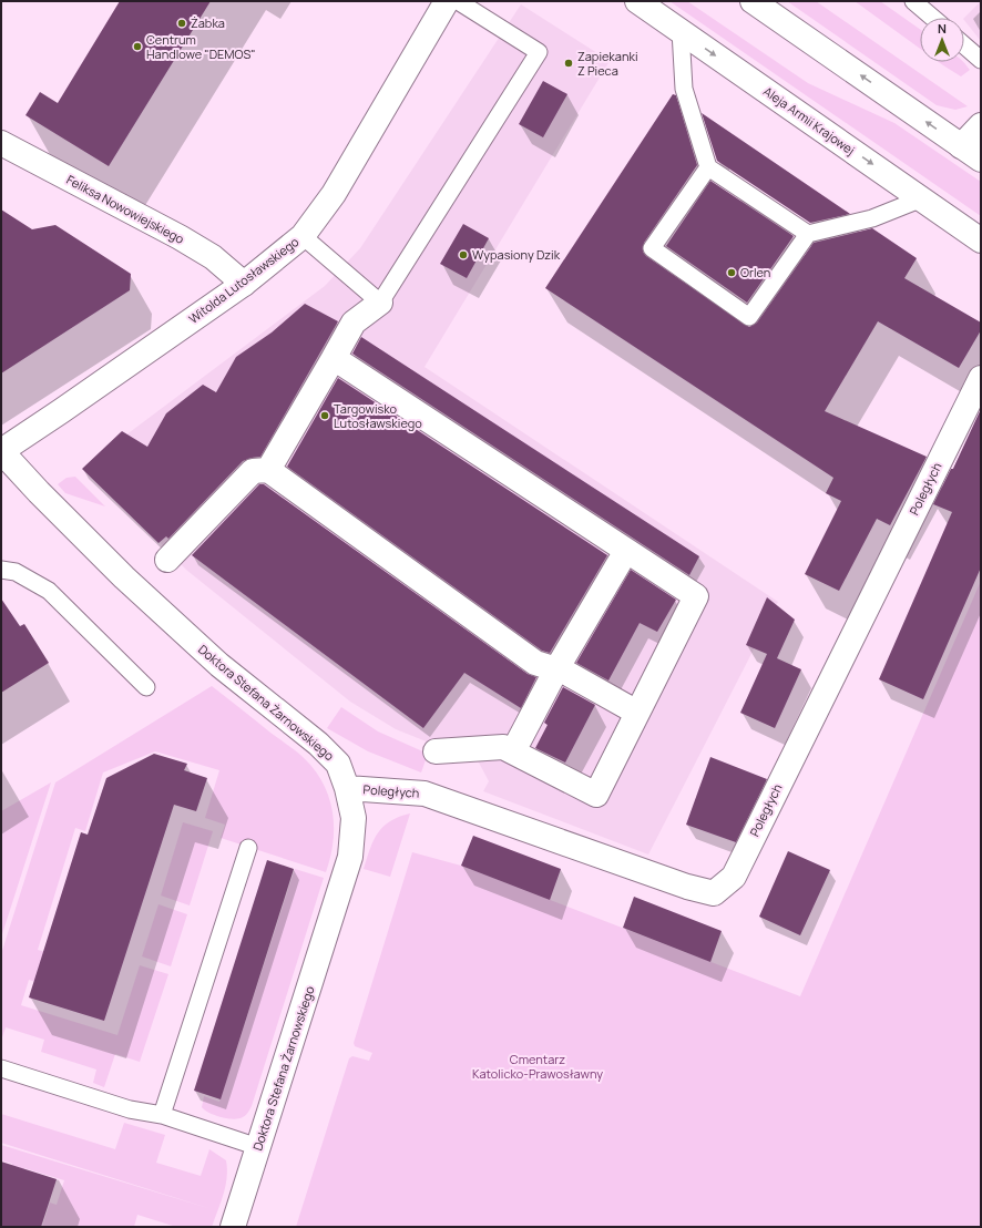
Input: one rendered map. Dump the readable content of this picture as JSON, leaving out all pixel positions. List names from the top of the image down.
{
  "streets": {
    "street": [
      "Aleja Armii Krajowej",
      "Feliksa Nowowiejskiego",
      "Witolda Lutosławskiego",
      "Poległych",
      "Doktora Stefana Żarnowskiego"
    ]
  },
  "crossings": [
    ["Feliksa Nowowiejskiego", "Witolda Lutosławskiego"],
    ["Witolda Lutosławskiego", "Doktora Stefana Żarnowskiego"],
    ["Poległych", "Doktora Stefana Żarnowskiego"]
  ],
  "parks": ["Cmentarz Katolicko-Prawosławny"],
  "places": [
    "Żabka",
    "Centrum Handlowe \"DEMOS\"",
    "Zapiekanki Z Pieca",
    "Wypasiony Dzik",
    "Orlen",
    "Targowisko Lutosławskiego"
  ],
  "north": "top"
}
